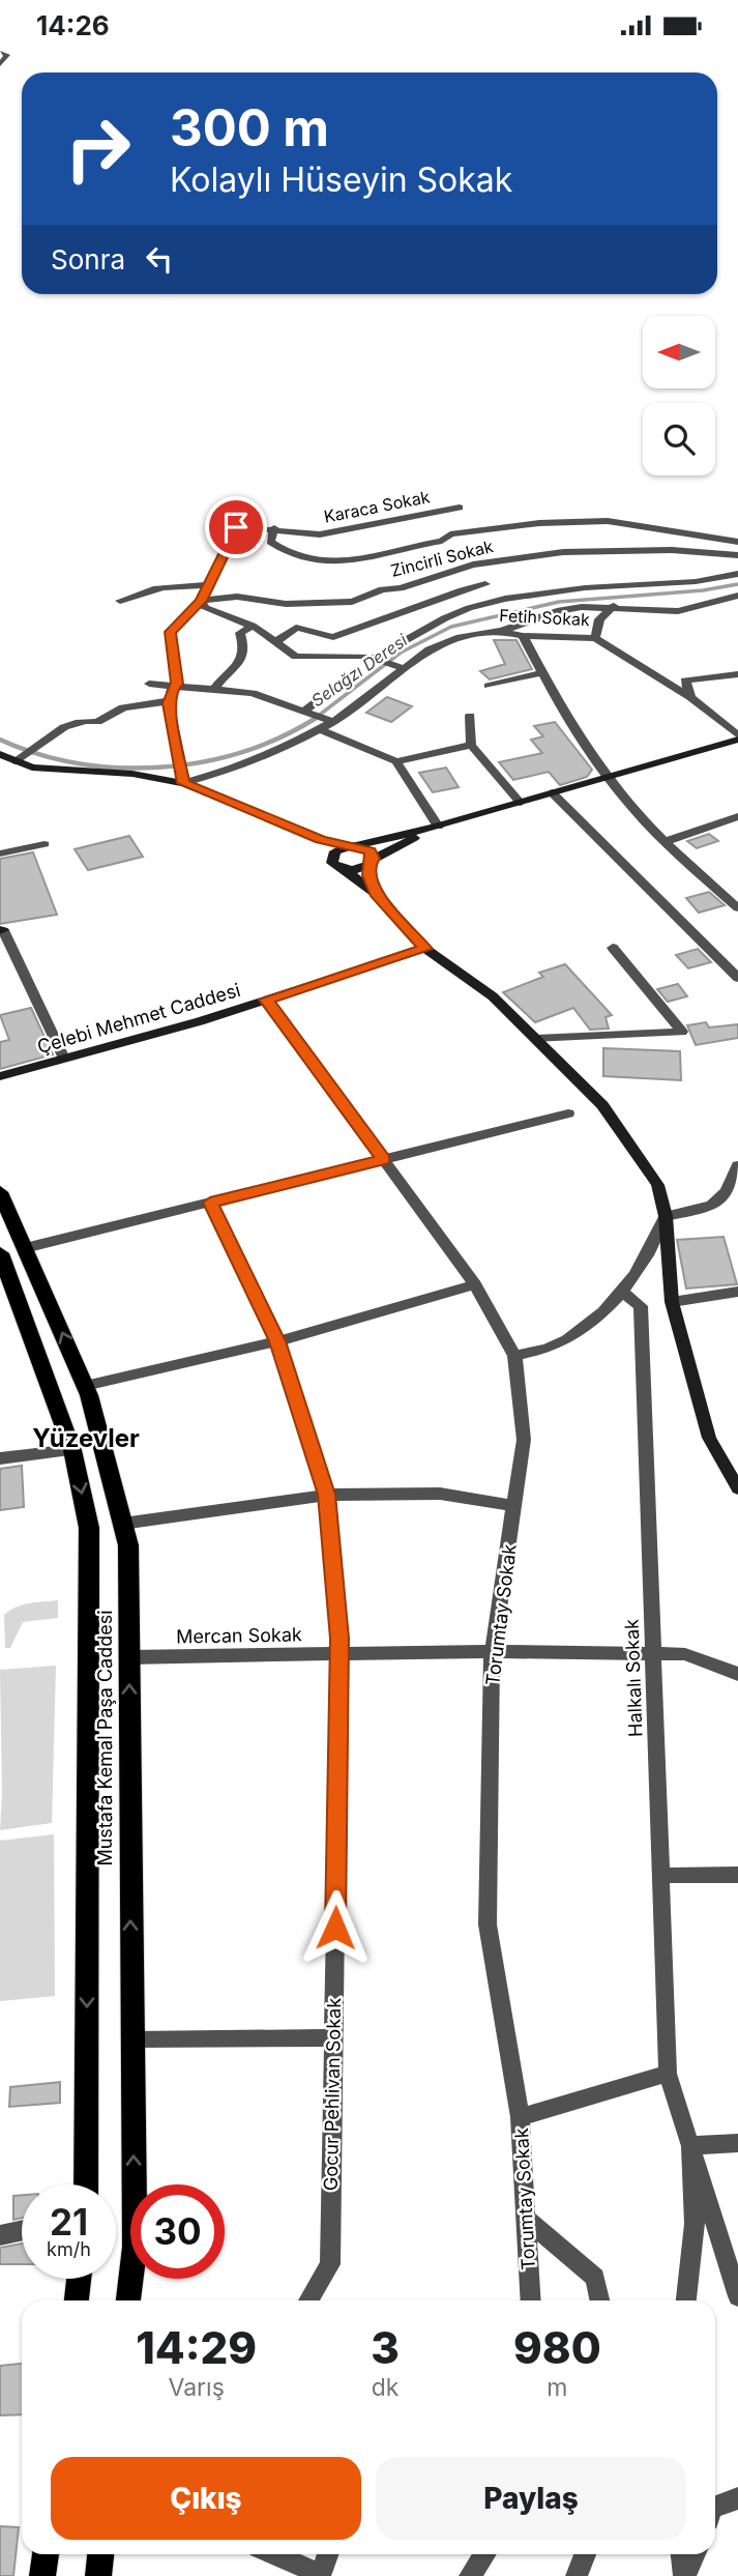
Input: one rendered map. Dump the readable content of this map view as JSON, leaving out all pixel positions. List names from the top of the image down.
{
  "streets": {
    "main road": ["Mustafa Kemal Paşa Caddesi"],
    "street": [
      "Karaca Sokak",
      "Zincirli Sokak",
      "Fetih Sokak",
      "Çelebi Mehmet Caddesi",
      "Torumtay Sokak",
      "Mercan Sokak",
      "Halkalı Sokak",
      "Gocur Pehlivan Sokak"
    ]
  },
  "crossings": [
    ["Karaca Sokak", "Zincirli Sokak"],
    ["Karaca Sokak", "Fetih Sokak"],
    ["Çelebi Mehmet Caddesi", "Torumtay Sokak"],
    ["Torumtay Sokak", "Mercan Sokak"],
    ["Mercan Sokak", "Halkalı Sokak"],
    ["Mercan Sokak", "Mustafa Kemal Paşa Caddesi"],
    ["Mercan Sokak", "Gocur Pehlivan Sokak"]
  ],
  "districts": ["Yüzevler"],
  "water": ["Selağzı Deresi"],
  "north": "left",
  "page": {
    "status": "14:26",
    "turn": ["300 m", "Kolaylı Hüseyin Sokak"],
    "then": "Sonra",
    "speed": "21 km/h",
    "limit": "30",
    "eta": [
      "14:29",
      "Varış",
      "3",
      "dk",
      "980",
      "m"
    ],
    "buttons": ["Çıkış", "Paylaş"]
  }
}
